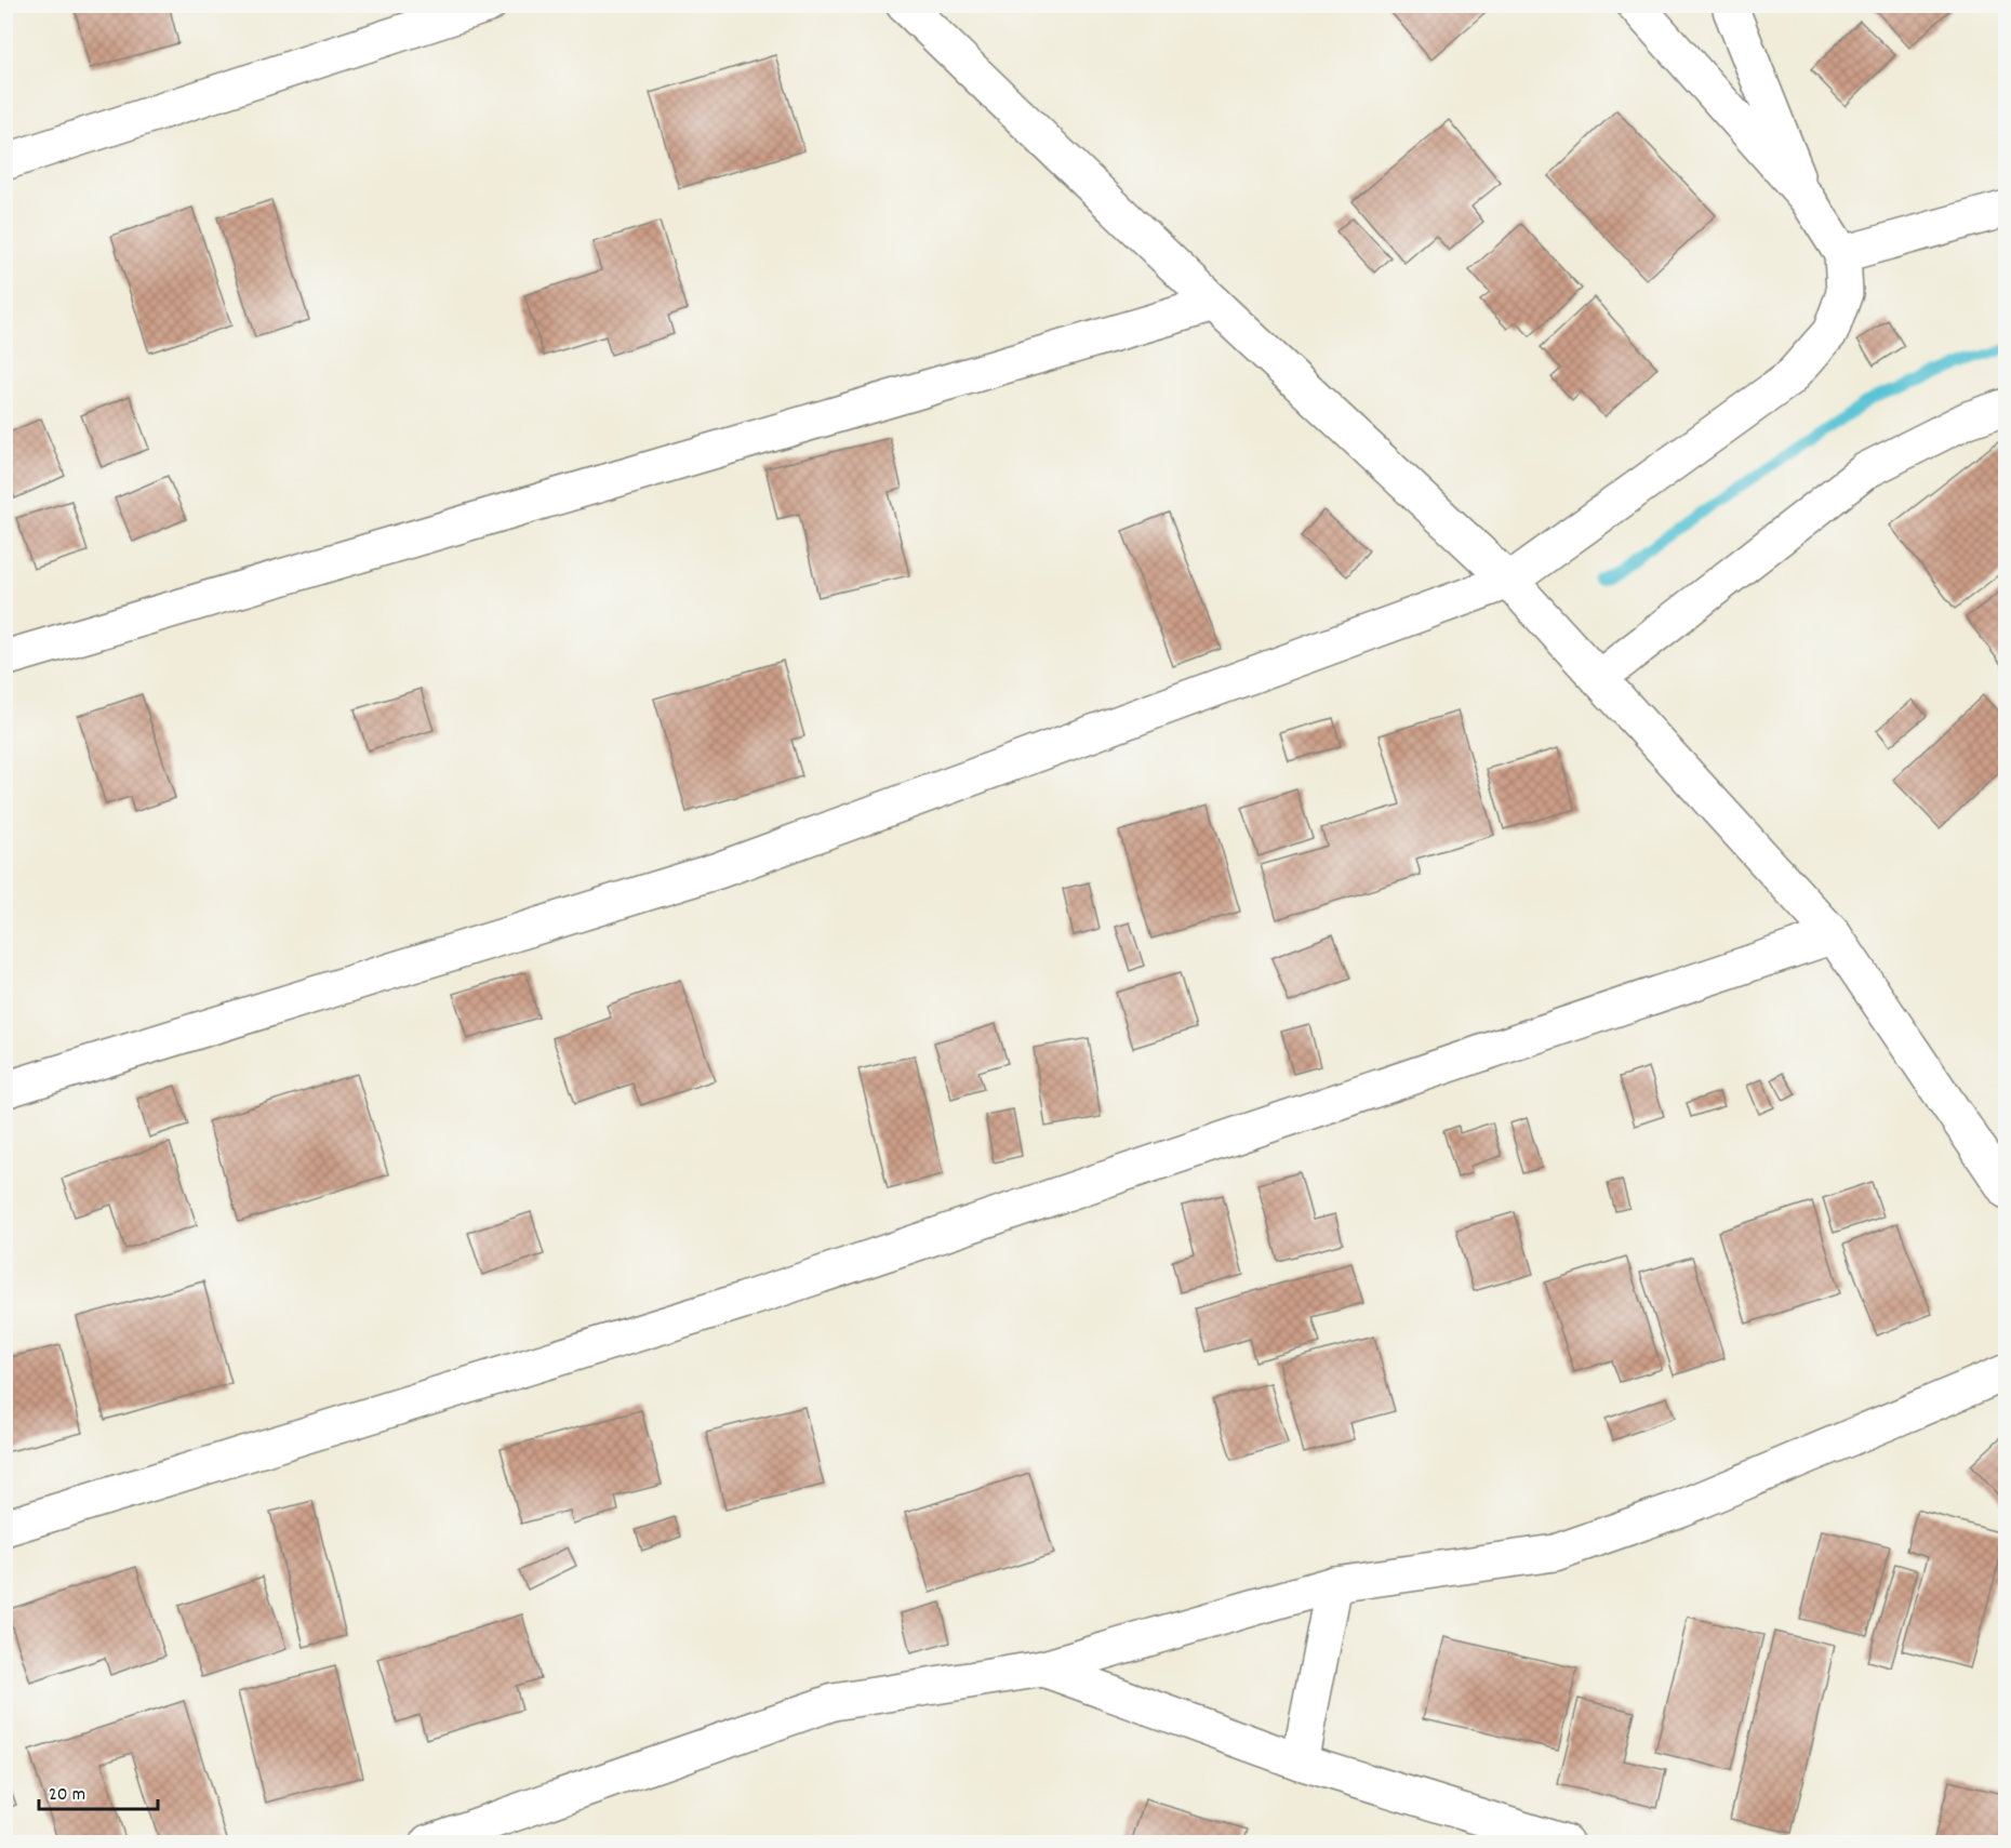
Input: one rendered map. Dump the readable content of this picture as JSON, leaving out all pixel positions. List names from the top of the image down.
{
  "scale_bar": "20 m"
}
